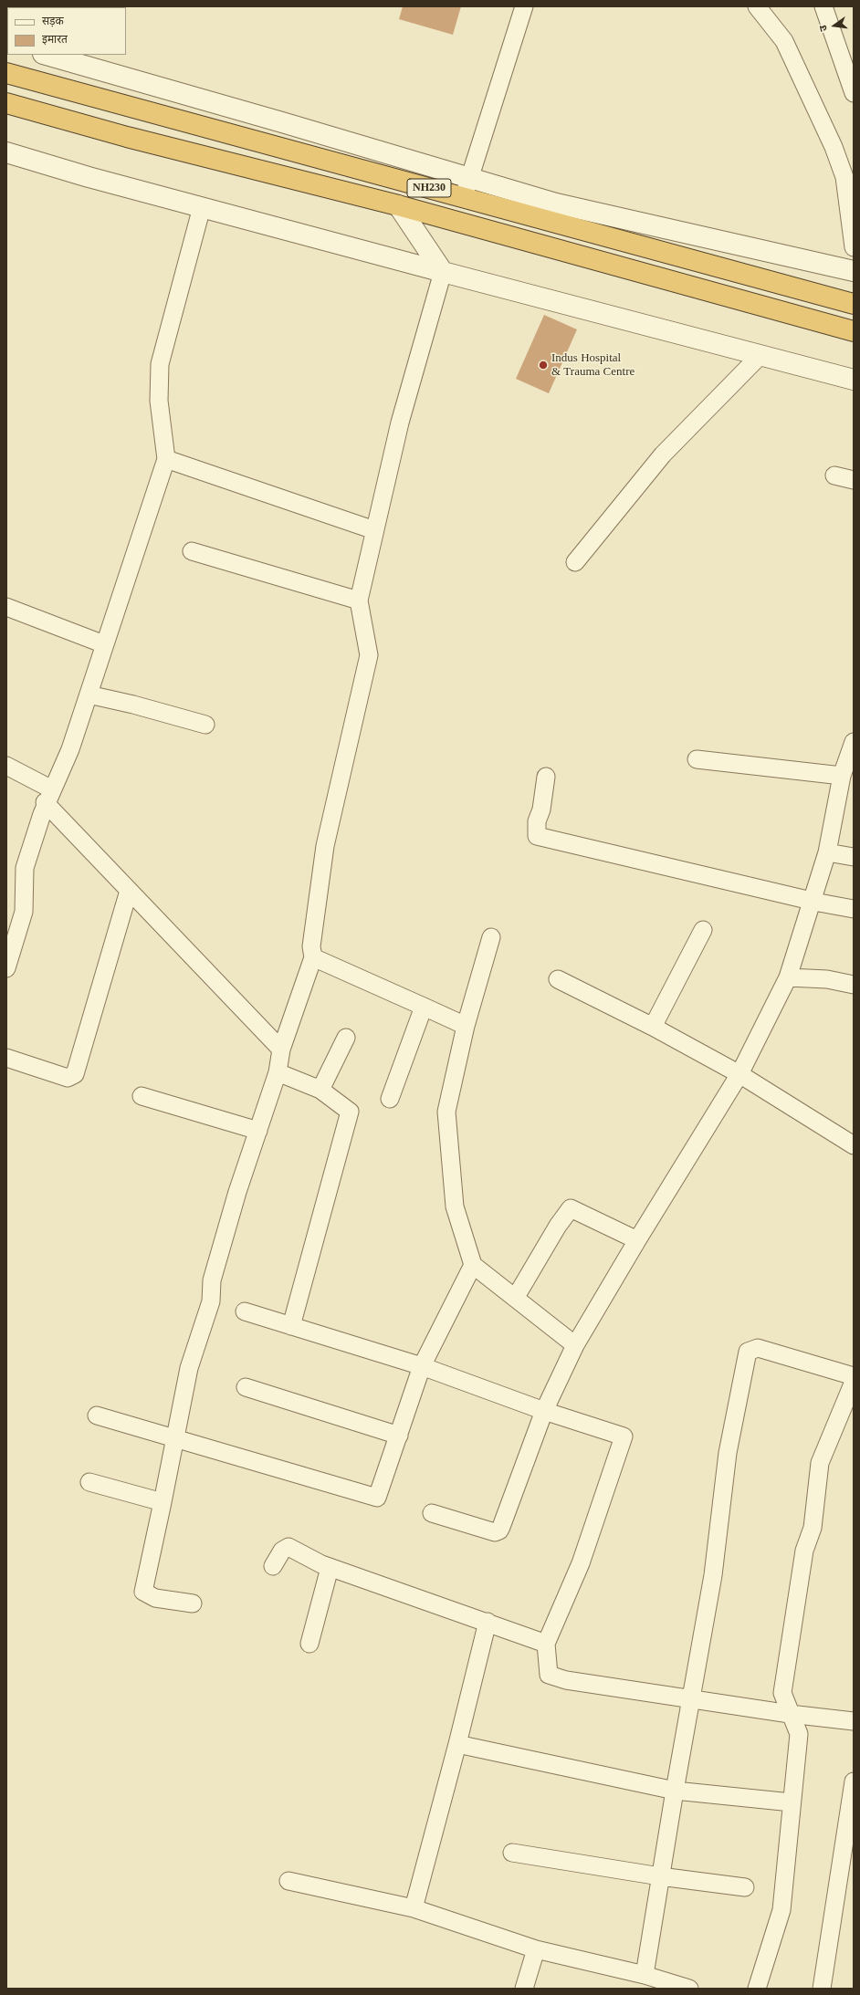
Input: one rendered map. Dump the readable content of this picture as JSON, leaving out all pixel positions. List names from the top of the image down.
{
  "streets": {
    "highway": ["NH230"]
  },
  "places": ["Indus Hospital & Trauma Centre"],
  "legend": ["सड़क", "इमारत"],
  "north": "left"
}
